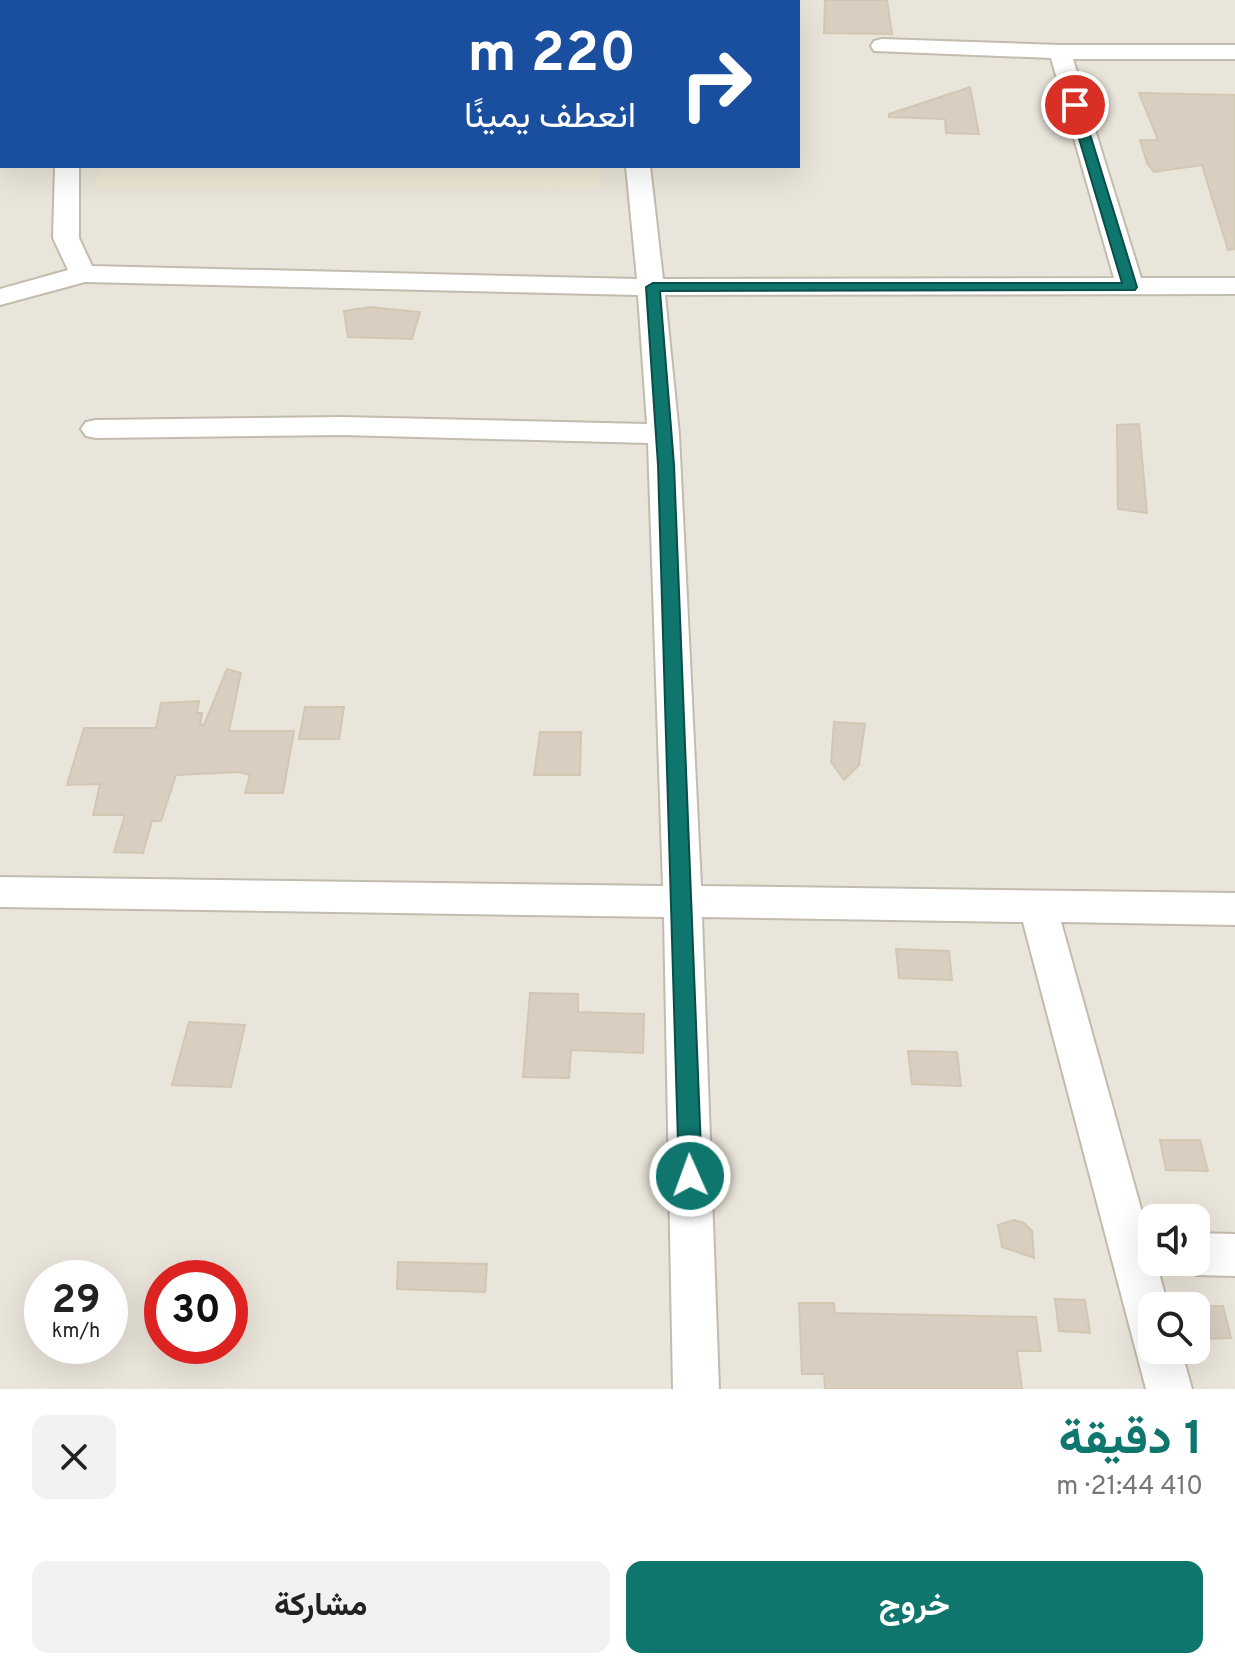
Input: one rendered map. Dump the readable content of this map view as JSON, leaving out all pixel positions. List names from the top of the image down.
{
  "page": {
    "turn": ["220 m", "انعطف يمينًا"],
    "speed": "29 km/h",
    "limit": "30",
    "heading": ["1 دقيقة", "410 m · 21:44"],
    "buttons": ["خروج", "مشاركة"]
  }
}
